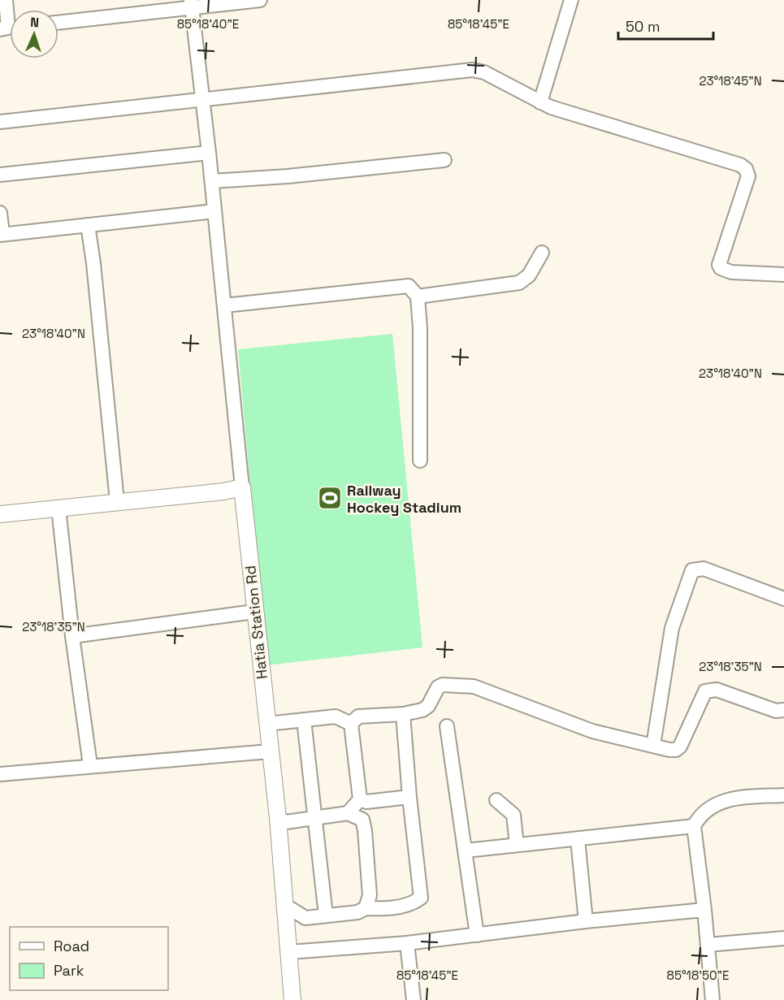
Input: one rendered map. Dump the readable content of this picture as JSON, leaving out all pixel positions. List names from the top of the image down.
{
  "streets": {
    "street": ["Hatia Station Rd"]
  },
  "places": {
    "sports": ["Railway Hockey Stadium"]
  },
  "legend": ["Road", "Park"],
  "scale_bar": "50 m",
  "north": "top",
  "coordinates": [
    "85°18'40\"E",
    "85°18'45\"E",
    "23°18'45\"N",
    "23°18'40\"N",
    "23°18'35\"N",
    "85°18'50\"E"
  ]
}
